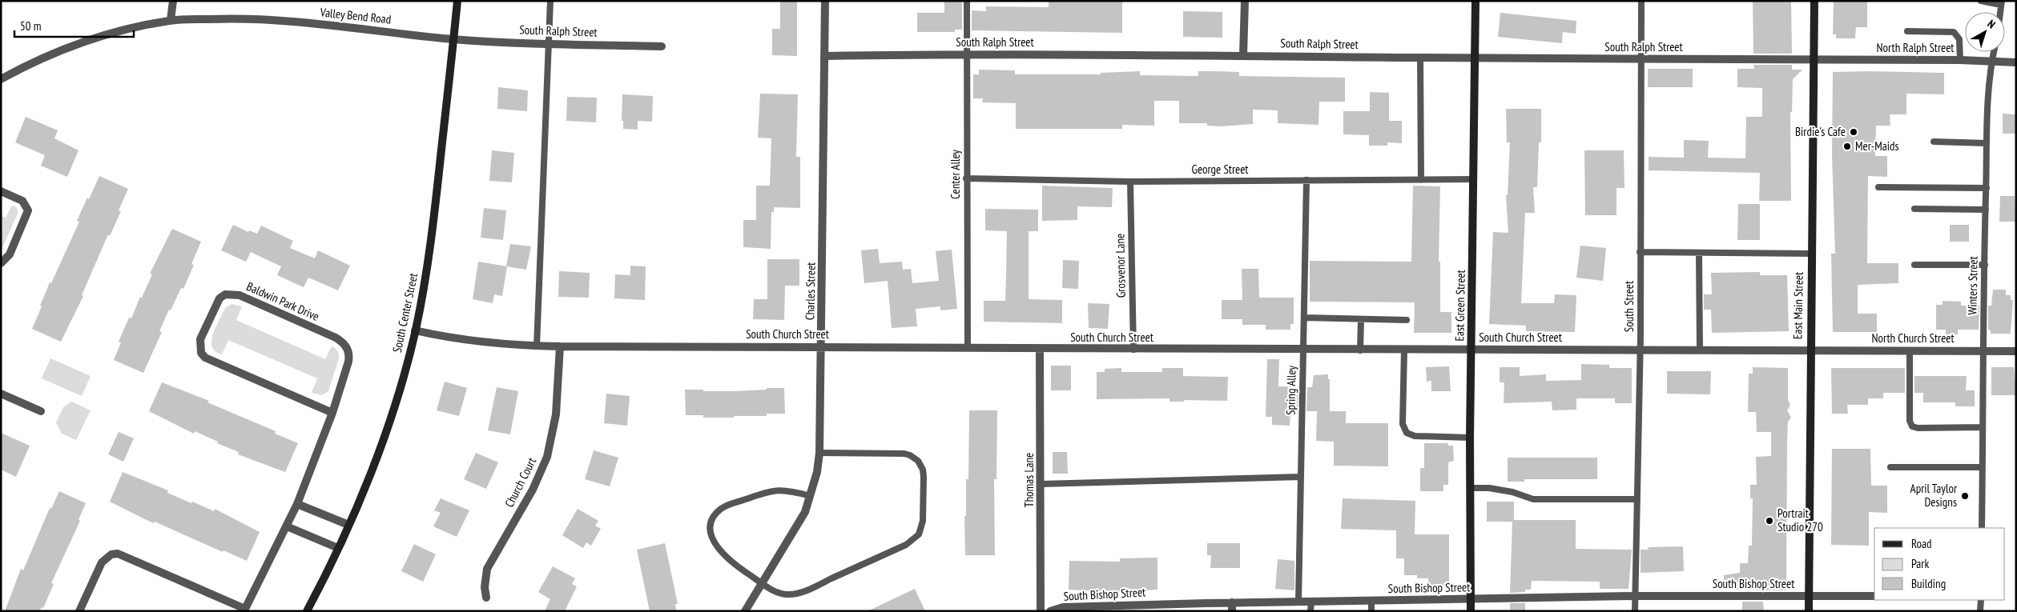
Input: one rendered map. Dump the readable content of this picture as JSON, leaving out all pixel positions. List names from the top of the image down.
{
  "streets": {
    "street": [
      "Valley Bend Road",
      "South Ralph Street",
      "North Ralph Street",
      "Charles Street",
      "Baldwin Park Drive",
      "East Green Street",
      "East Main Street",
      "South Center Street",
      "South Church Street",
      "North Church Street",
      "Thomas Lane",
      "Church Court",
      "South Bishop Street"
    ],
    "lane": [
      "George Street",
      "Center Alley",
      "Grosvenor Lane",
      "Winters Street",
      "South Street",
      "Spring Alley"
    ]
  },
  "crossings": [
    ["Valley Bend Road", "South Ralph Street"],
    ["Valley Bend Road", "South Center Street"],
    ["South Ralph Street", "North Ralph Street"],
    ["South Ralph Street", "Center Alley"],
    ["South Ralph Street", "Charles Street"],
    ["South Ralph Street", "East Green Street"],
    ["South Ralph Street", "East Main Street"],
    ["South Ralph Street", "South Street"],
    ["South Ralph Street", "South Center Street"],
    ["North Ralph Street", "Winters Street"],
    ["North Ralph Street", "East Main Street"],
    ["George Street", "Center Alley"],
    ["George Street", "Grosvenor Lane"],
    ["George Street", "East Green Street"],
    ["George Street", "Spring Alley"],
    ["Center Alley", "South Church Street"],
    ["Grosvenor Lane", "South Church Street"],
    ["Winters Street", "North Church Street"],
    ["Charles Street", "South Church Street"],
    ["East Green Street", "South Church Street"],
    ["East Green Street", "South Bishop Street"],
    ["East Main Street", "South Church Street"],
    ["East Main Street", "North Church Street"],
    ["East Main Street", "South Bishop Street"],
    ["South Street", "South Church Street"],
    ["South Street", "South Bishop Street"],
    ["South Center Street", "South Church Street"],
    ["South Church Street", "North Church Street"],
    ["South Church Street", "Spring Alley"],
    ["South Church Street", "Thomas Lane"],
    ["South Church Street", "Church Court"],
    ["Spring Alley", "South Bishop Street"]
  ],
  "places": [
    "Birdie's Cafe",
    "Mer-Maids",
    "April Taylor Designs",
    "Portrait Studio 270"
  ],
  "legend": ["Road", "Park", "Building"],
  "scale_bar": "50 m",
  "north": "top right"
}
